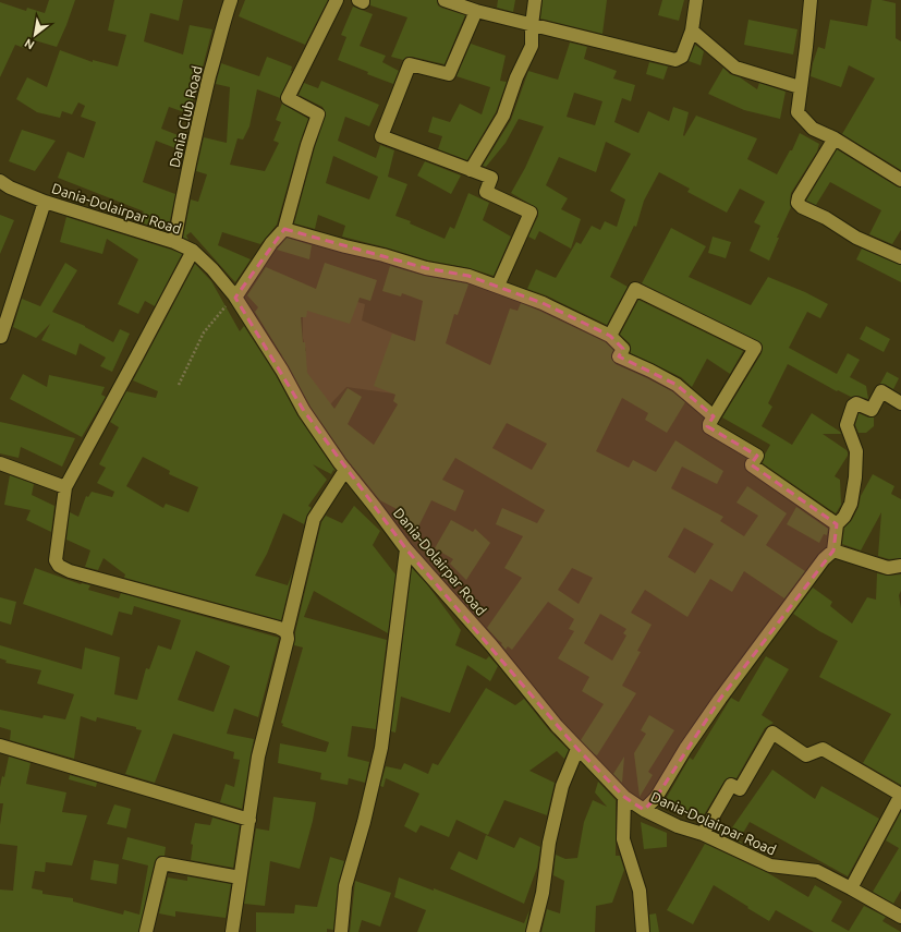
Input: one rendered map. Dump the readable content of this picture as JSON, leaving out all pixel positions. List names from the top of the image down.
{
  "streets": {
    "street": ["Dania Club Road", "Dania-Dolairpar Road"]
  },
  "crossings": [
    ["Dania Club Road", "Dania-Dolairpar Road"]
  ],
  "north": "bottom left"
}
